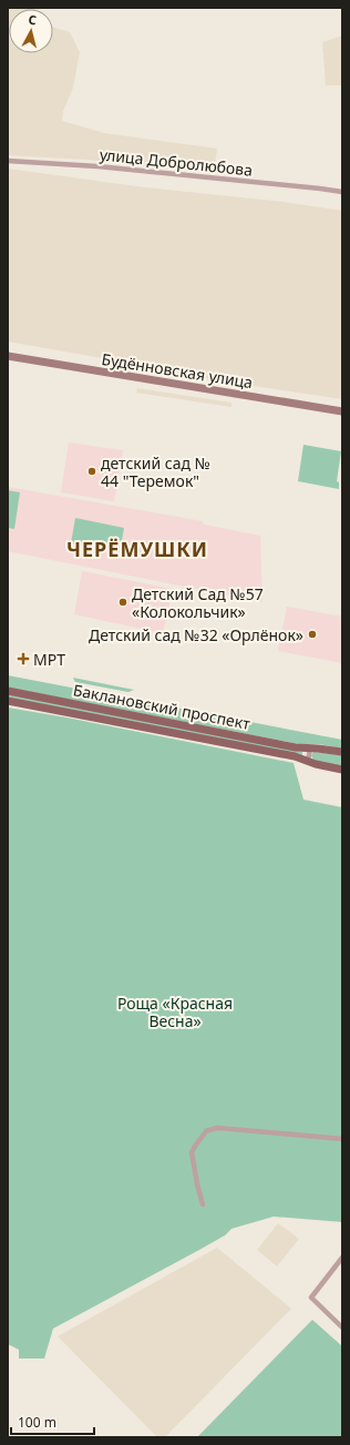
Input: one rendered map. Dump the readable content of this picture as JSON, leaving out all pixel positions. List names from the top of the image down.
{
  "streets": {
    "main road": ["Будённовская улица", "Баклановский проспект"],
    "street": ["улица Добролюбова"]
  },
  "districts": ["ЧЕРЁМУШКИ"],
  "parks": ["Роща «Красная Весна»"],
  "places": {
    "other": ["детский сад № 44 \"Теремок\"", "Детский Сад №57 «Колокольчик»", "Детский сад №32 «Орлёнок»"],
    "health": ["МРТ"]
  },
  "scale_bar": "100 m",
  "north": "top"
}
